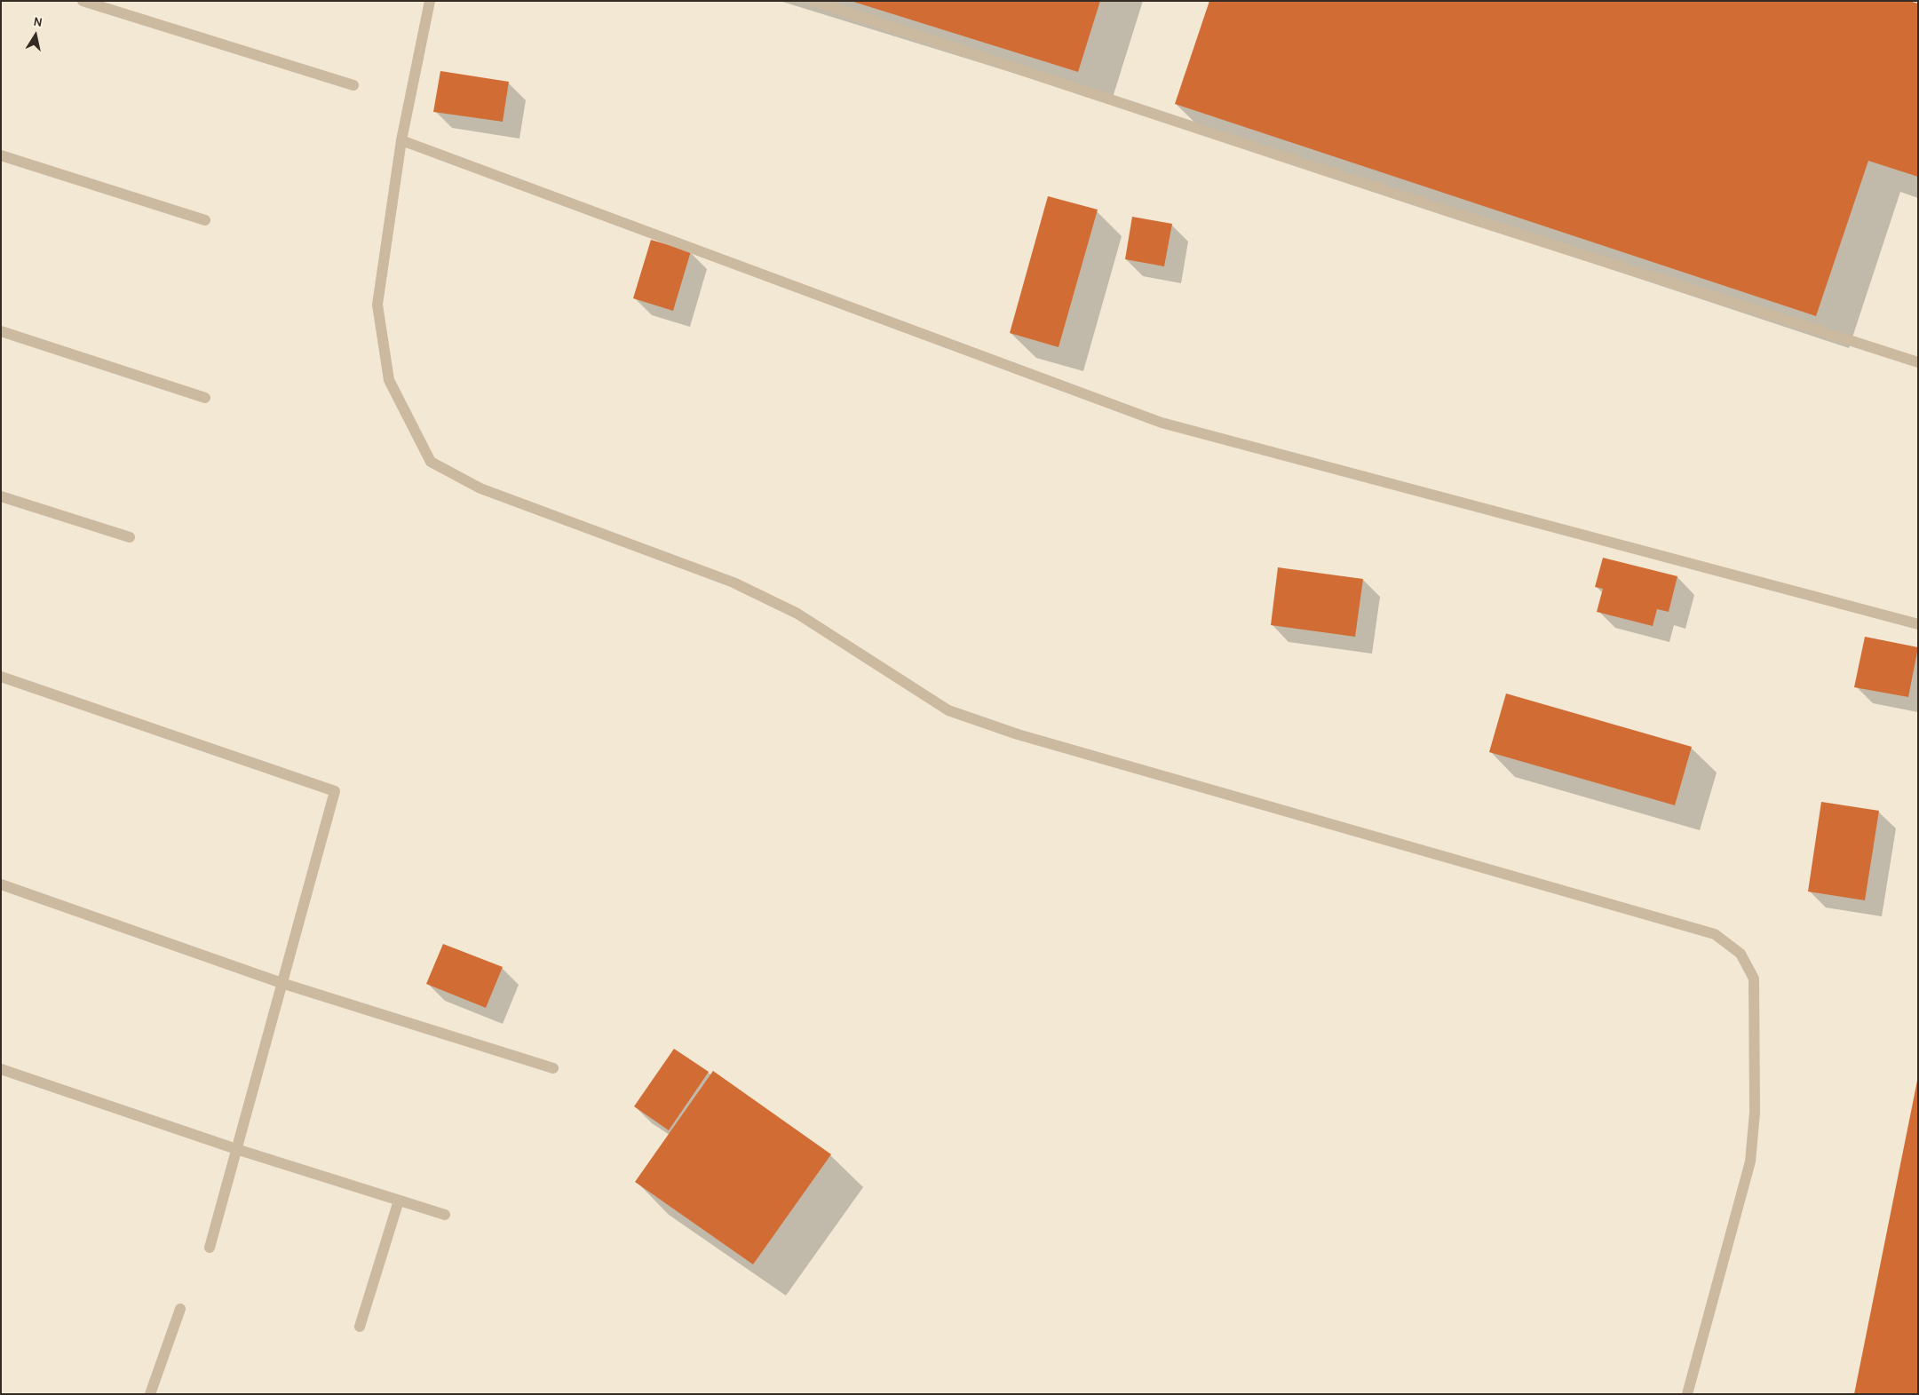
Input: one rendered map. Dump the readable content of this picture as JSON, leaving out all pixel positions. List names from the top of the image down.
{
  "north": "top"
}
